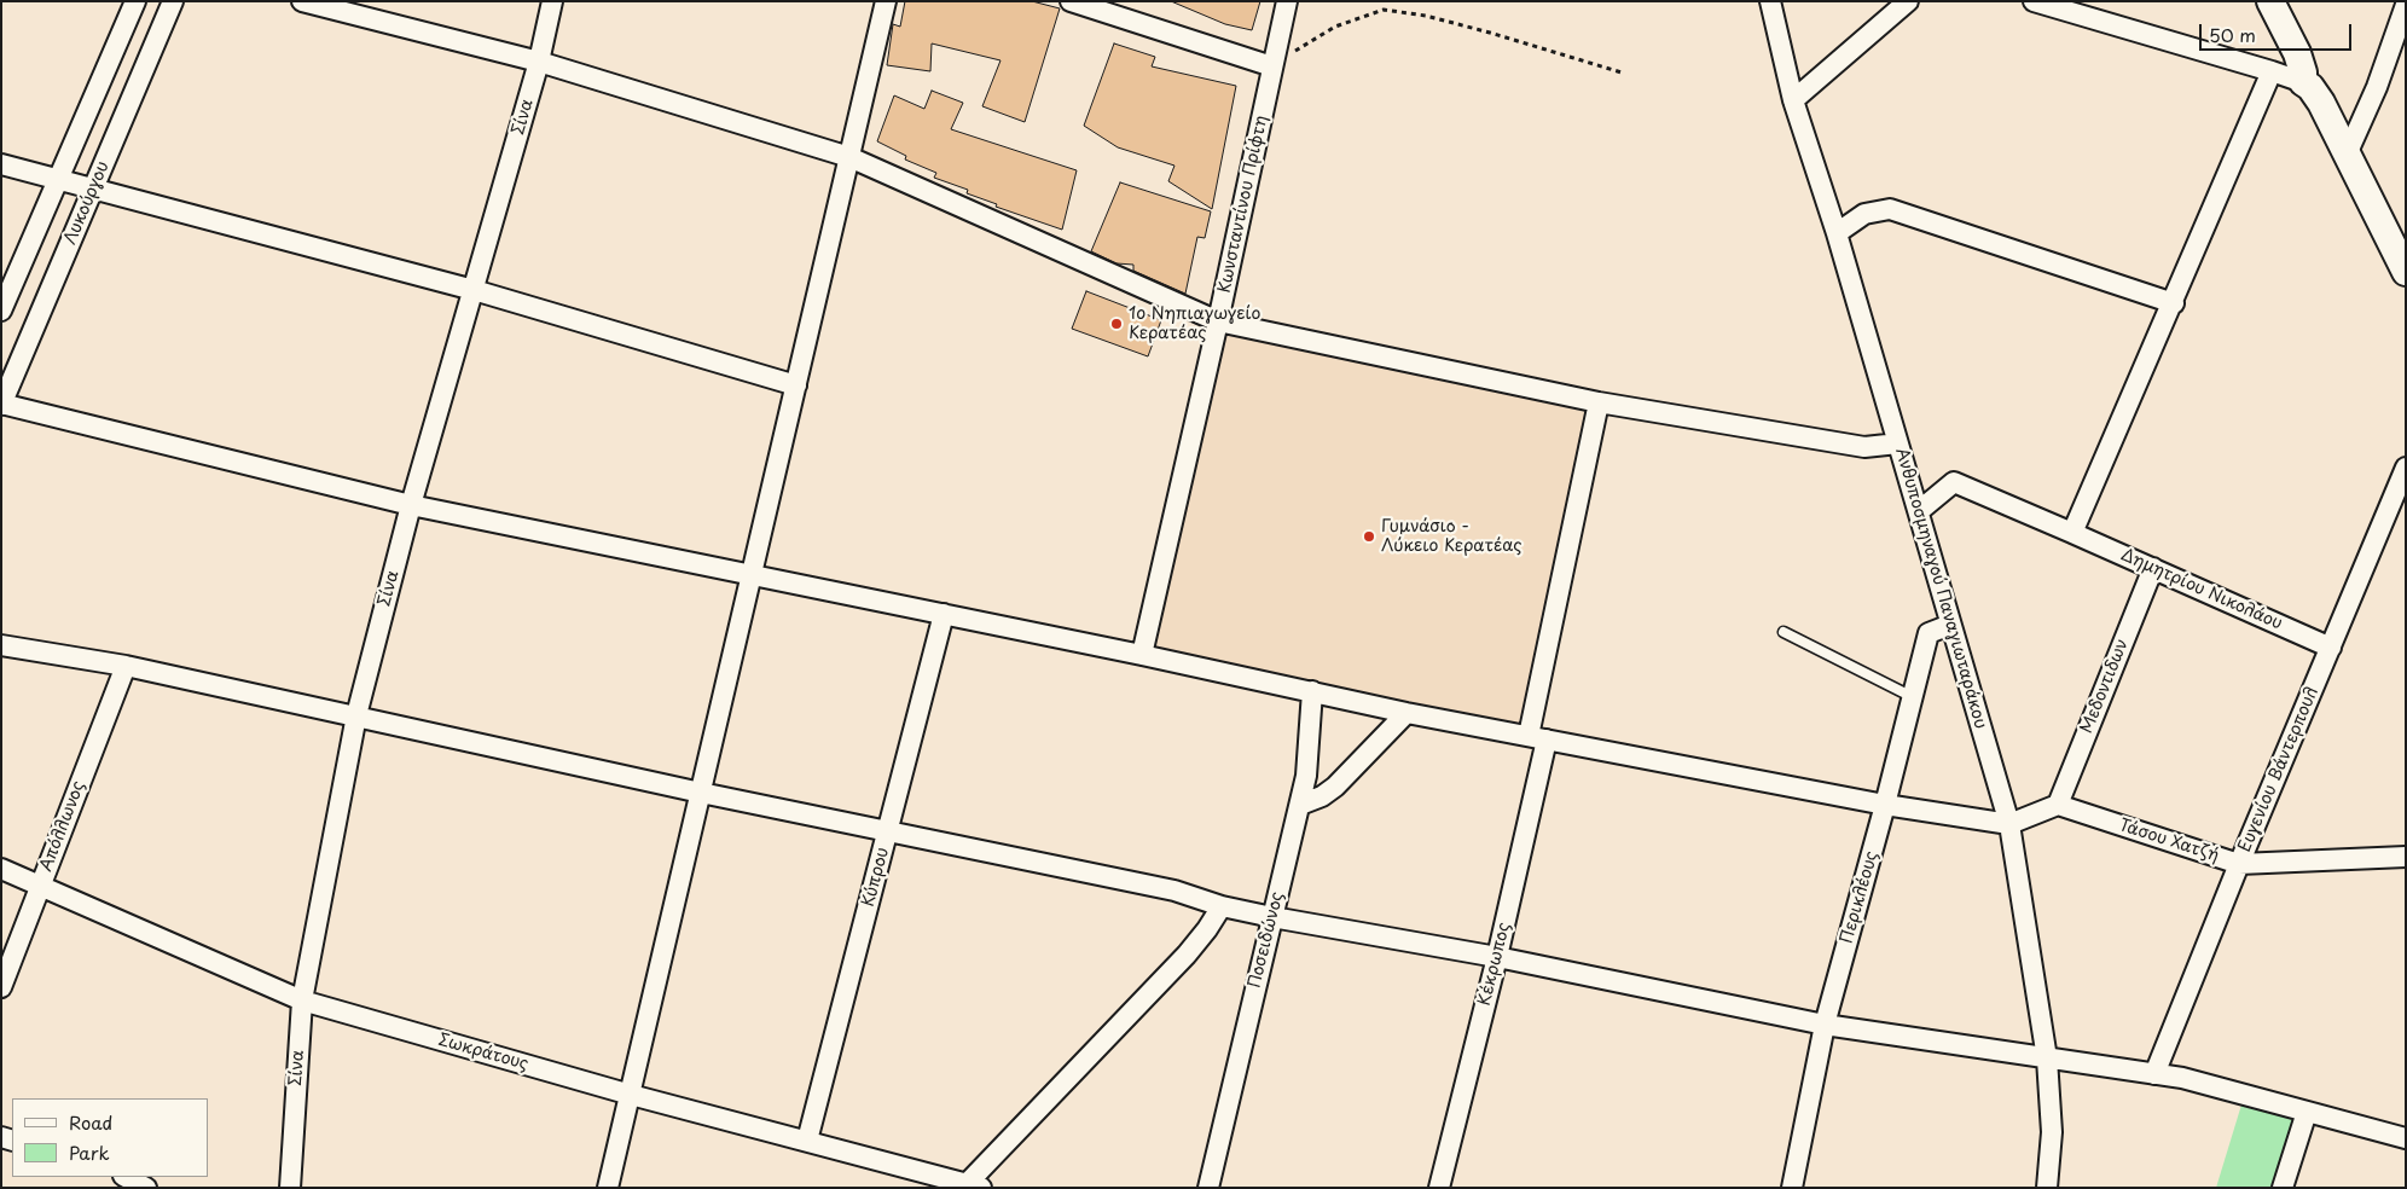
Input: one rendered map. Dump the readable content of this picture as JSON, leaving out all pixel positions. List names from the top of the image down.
{
  "streets": {
    "street": [
      "Σίνα",
      "Λυκούργου",
      "Κωνσταντίνου Πρίφτη",
      "Ανθυποσμηναγού Παναγιωταράκου",
      "Δημητρίου Νικολάου",
      "Μεδοντιδων",
      "Ευγενίου Βάντερπουλ",
      "Απόλλωνος",
      "Τάσου Χατζή",
      "Κύπρου",
      "Περικλέους",
      "Ποσειδώνος",
      "Κέκρωπος",
      "Σωκράτους"
    ]
  },
  "crossings": [
    ["Σίνα", "Σωκράτους"],
    ["Ανθυποσμηναγού Παναγιωταράκου", "Δημητρίου Νικολάου"],
    ["Ανθυποσμηναγού Παναγιωταράκου", "Περικλέους"],
    ["Δημητρίου Νικολάου", "Μεδοντιδων"],
    ["Δημητρίου Νικολάου", "Ευγενίου Βάντερπουλ"],
    ["Μεδοντιδων", "Τάσου Χατζή"],
    ["Ευγενίου Βάντερπουλ", "Τάσου Χατζή"],
    ["Απόλλωνος", "Σωκράτους"],
    ["Κύπρου", "Σωκράτους"]
  ],
  "places": ["1ο Νηπιαγωγείο Κερατέας", "Γυμνάσιο - Λύκειο Κερατέας"],
  "legend": ["Road", "Park"],
  "scale_bar": "50 m"
}
